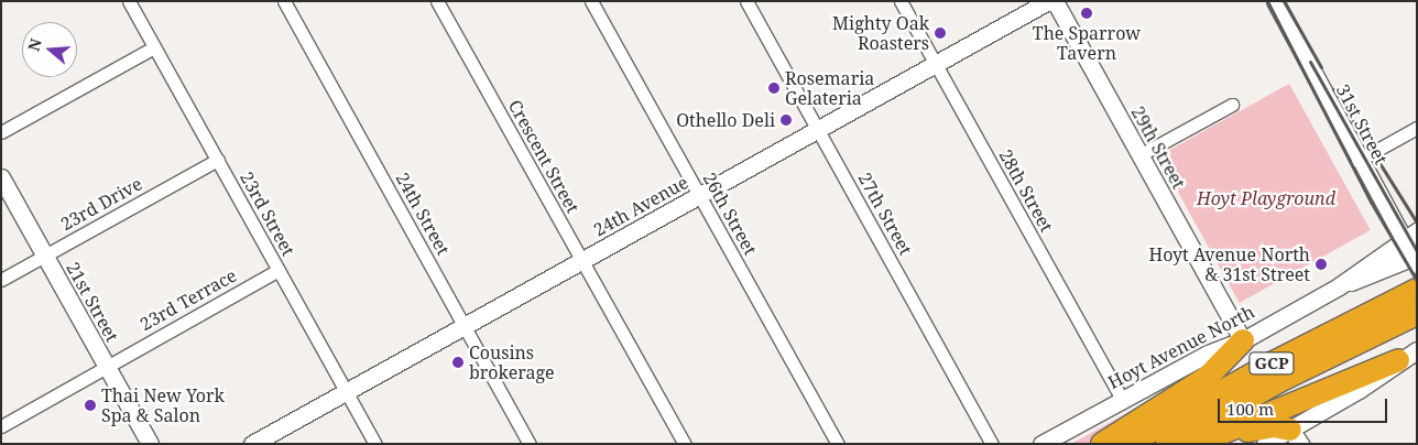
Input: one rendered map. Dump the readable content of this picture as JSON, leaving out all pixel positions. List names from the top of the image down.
{
  "streets": {
    "highway": ["GCP"],
    "street": [
      "31st Street",
      "29th Street",
      "Crescent Street",
      "28th Street",
      "23rd Drive",
      "24th Avenue",
      "23rd Street",
      "24th Street",
      "26th Street",
      "27th Street",
      "23rd Terrace",
      "21st Street",
      "Hoyt Avenue North"
    ]
  },
  "crossings": [
    ["31st Street", "Hoyt Avenue North"],
    ["29th Street", "Hoyt Avenue North"],
    ["Crescent Street", "24th Avenue"],
    ["28th Street", "24th Avenue"],
    ["28th Street", "Hoyt Avenue North"],
    ["23rd Drive", "23rd Street"],
    ["23rd Drive", "21st Street"],
    ["24th Avenue", "23rd Street"],
    ["24th Avenue", "24th Street"],
    ["24th Avenue", "26th Street"],
    ["24th Avenue", "27th Street"],
    ["23rd Street", "23rd Terrace"],
    ["23rd Terrace", "21st Street"]
  ],
  "parks": ["Hoyt Playground"],
  "places": [
    "The Sparrow Tavern",
    "Mighty Oak Roasters",
    "Rosemaria Gelateria",
    "Othello Deli",
    "Hoyt Avenue North & 31st Street",
    "Cousins brokerage",
    "Thai New York Spa & Salon"
  ],
  "scale_bar": "100 m",
  "north": "left"
}
